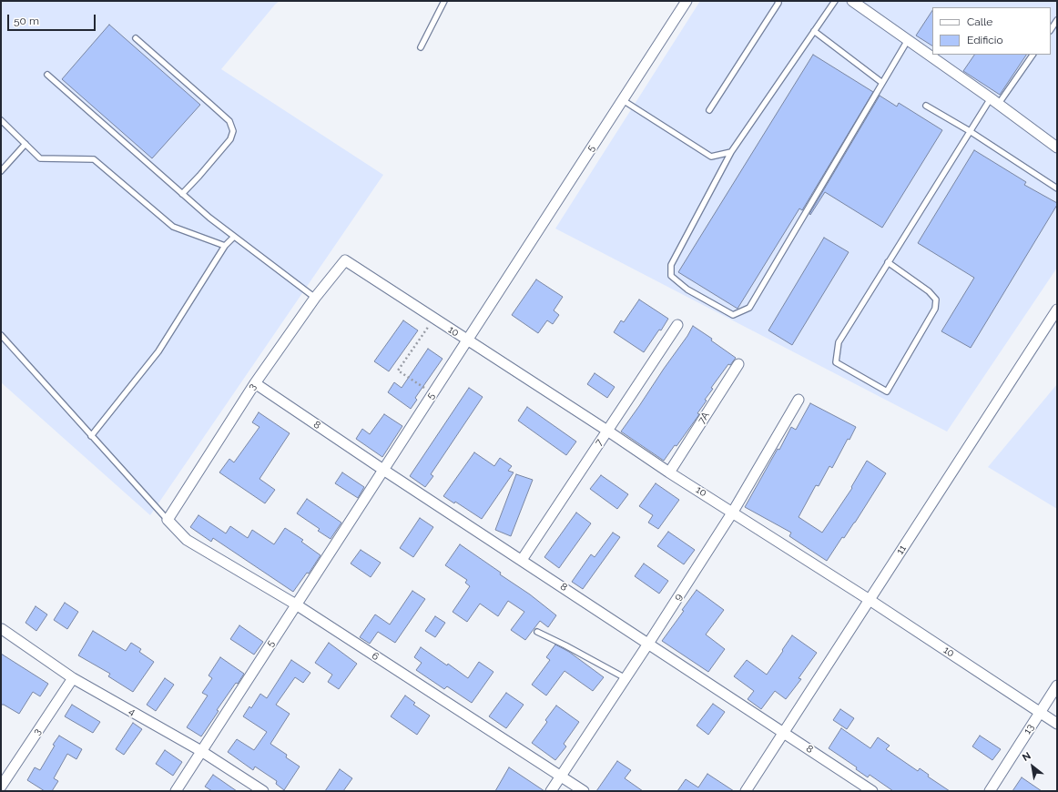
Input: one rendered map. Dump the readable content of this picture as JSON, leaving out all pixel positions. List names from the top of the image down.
{
  "streets": {
    "street": [
      "5",
      "10",
      "3",
      "7A",
      "8",
      "7",
      "11",
      "9",
      "6",
      "4",
      "13"
    ]
  },
  "crossings": [
    ["5", "10"],
    ["5", "8"],
    ["5", "6"],
    ["5", "4"],
    ["10", "3"],
    ["10", "7A"],
    ["10", "7"],
    ["10", "11"],
    ["10", "9"],
    ["10", "13"],
    ["3", "8"],
    ["3", "6"],
    ["3", "4"],
    ["8", "7"],
    ["8", "11"],
    ["8", "9"],
    ["9", "6"]
  ],
  "legend": ["Calle", "Edificio"],
  "scale_bar": "50 m",
  "north": "top left"
}
